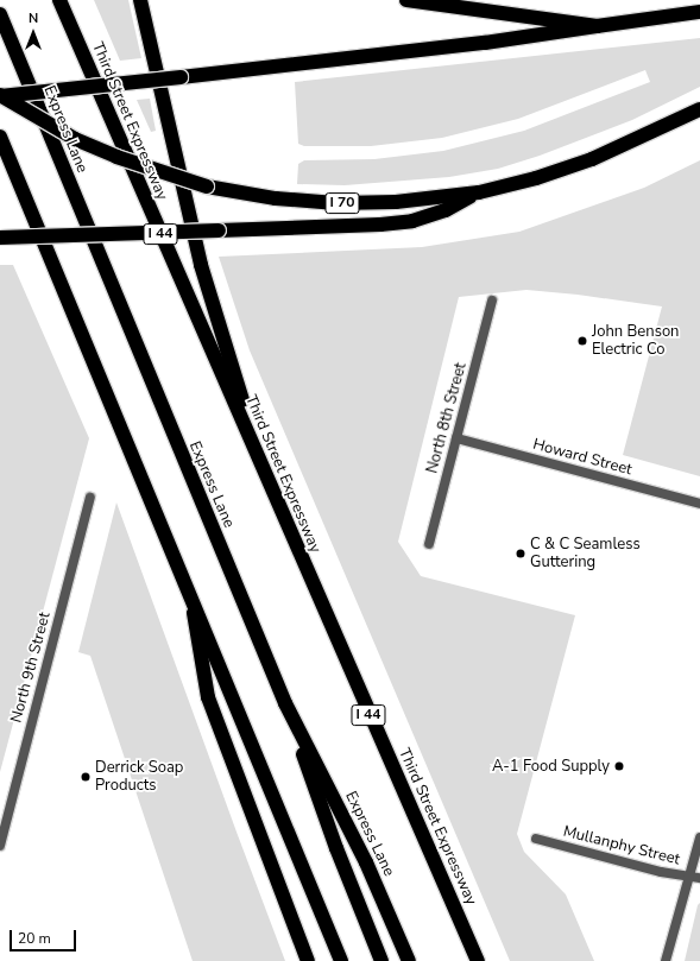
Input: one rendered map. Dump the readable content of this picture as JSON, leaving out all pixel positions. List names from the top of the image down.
{
  "streets": {
    "highway": [
      "Third Street Expressway",
      "Express Lane",
      "I 70",
      "I 44"
    ],
    "street": [
      "North 8th Street",
      "Howard Street",
      "North 9th Street",
      "Mullanphy Street"
    ]
  },
  "crossings": [
    ["North 8th Street", "Howard Street"]
  ],
  "places": [
    "John Benson Electric Co",
    "C & C Seamless Guttering",
    "A-1 Food Supply",
    "Derrick Soap Products"
  ],
  "scale_bar": "20 m",
  "north": "top"
}
